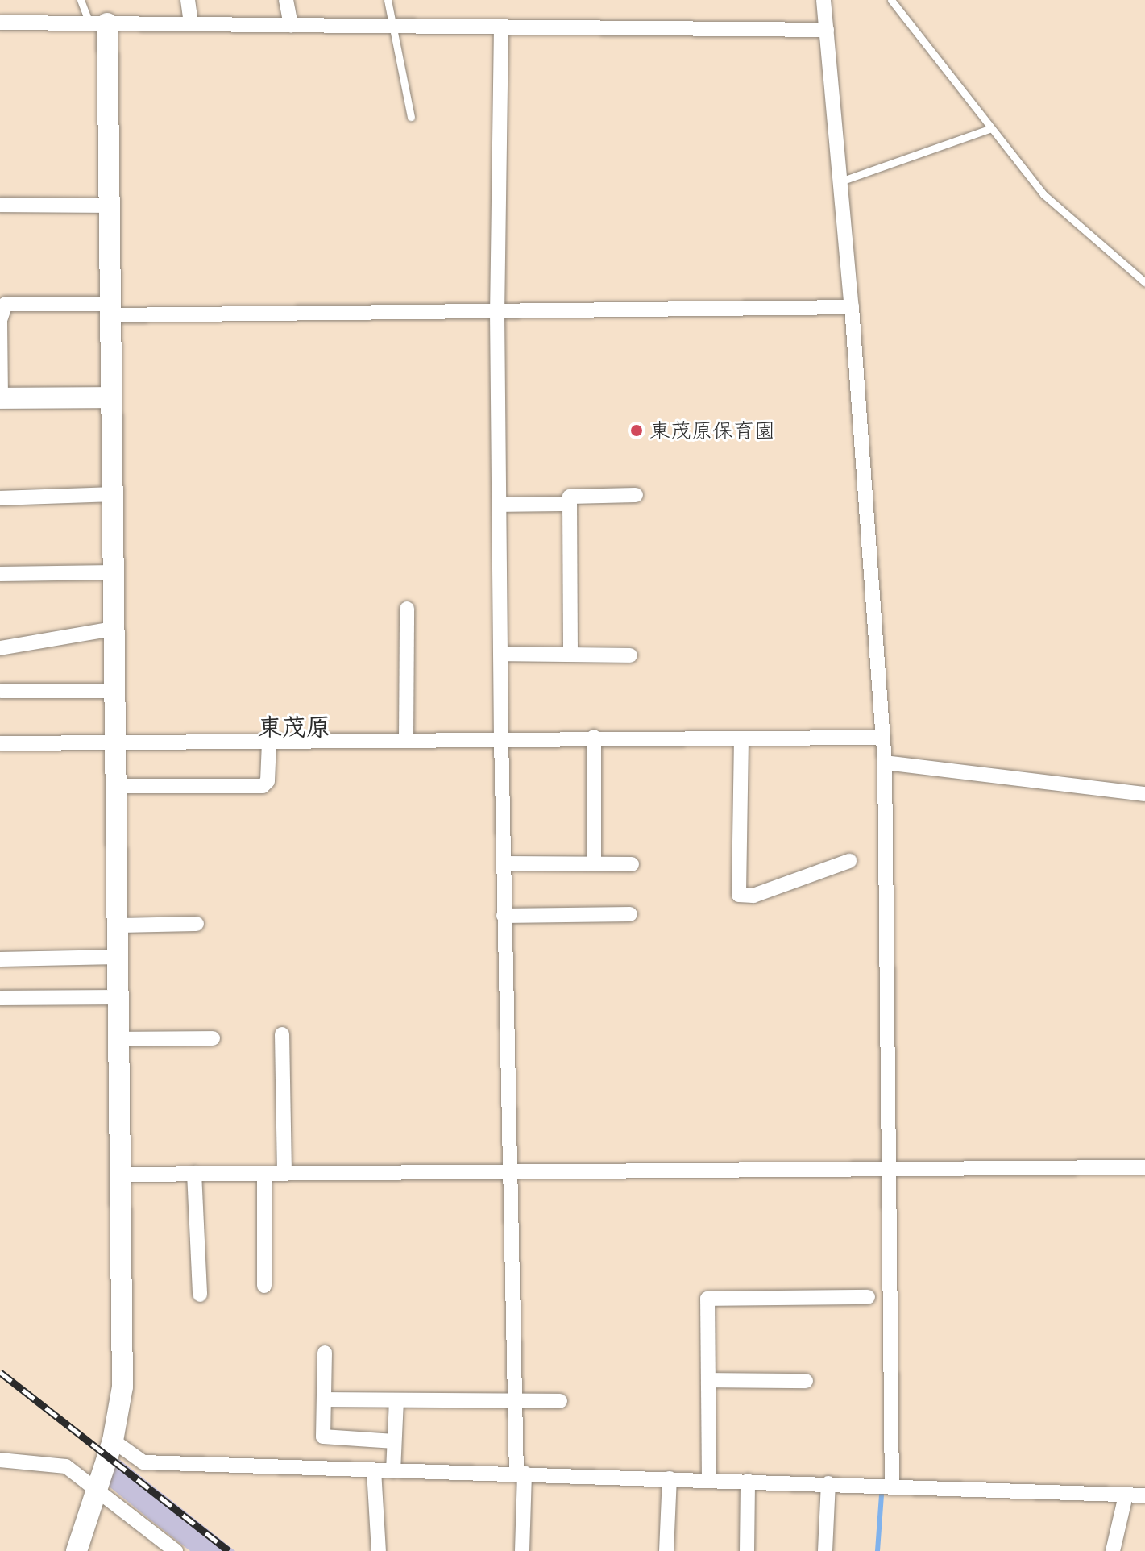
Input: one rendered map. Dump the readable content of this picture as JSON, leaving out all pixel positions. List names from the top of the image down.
{
  "districts": ["東茂原"],
  "places": ["東茂原保育園"]
}
